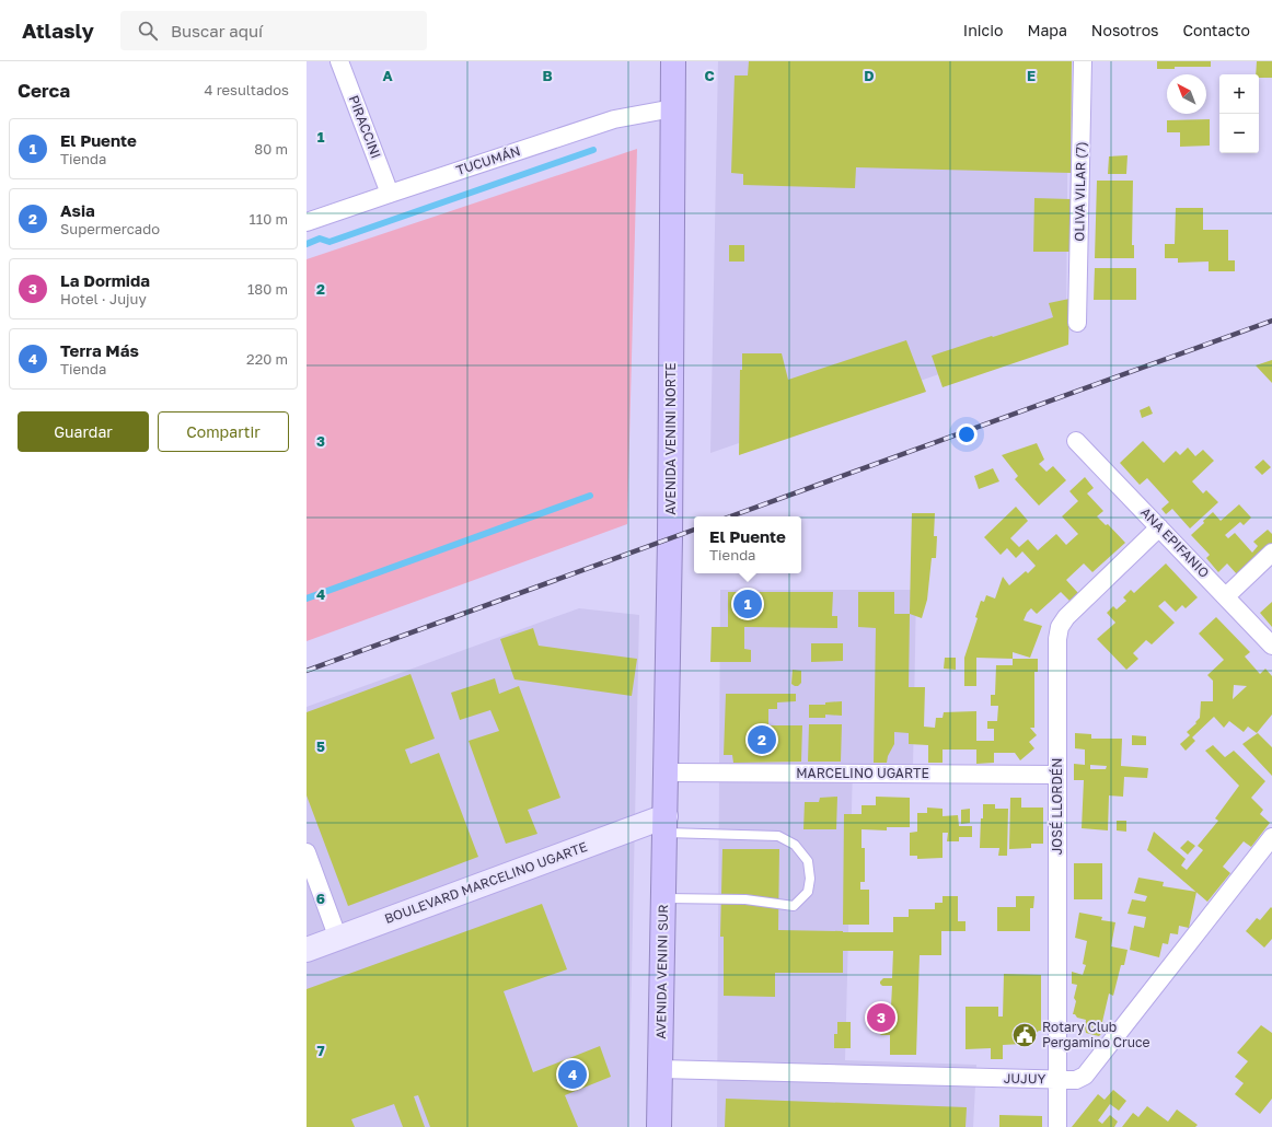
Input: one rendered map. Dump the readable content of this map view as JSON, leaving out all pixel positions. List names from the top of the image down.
{
  "streets": {
    "highway": ["AVENIDA VENINI NORTE", "AVENIDA VENINI SUR"],
    "main road": ["BOULEVARD MARCELINO UGARTE"],
    "street": [
      "PIRACCINI",
      "TUCUMÁN",
      "OLIVA VILAR (7)",
      "ANA EPIFANIO",
      "MARCELINO UGARTE",
      "JOSÉ LLORDÉN",
      "JUJUY"
    ]
  },
  "crossings": [
    ["PIRACCINI", "TUCUMÁN"],
    ["TUCUMÁN", "AVENIDA VENINI NORTE"],
    ["AVENIDA VENINI NORTE", "MARCELINO UGARTE"],
    ["AVENIDA VENINI NORTE", "BOULEVARD MARCELINO UGARTE"],
    ["AVENIDA VENINI NORTE", "AVENIDA VENINI SUR"],
    ["ANA EPIFANIO", "JOSÉ LLORDÉN"],
    ["MARCELINO UGARTE", "JOSÉ LLORDÉN"],
    ["JOSÉ LLORDÉN", "JUJUY"],
    ["BOULEVARD MARCELINO UGARTE", "AVENIDA VENINI SUR"],
    ["AVENIDA VENINI SUR", "JUJUY"]
  ],
  "places": {
    "public building": ["Rotary Club Pergamino Cruce"]
  },
  "north": "top left",
  "page": {
    "header": "Atlasly",
    "search": "Buscar aquí",
    "nav": [
      "Inicio",
      "Mapa",
      "Nosotros",
      "Contacto"
    ],
    "heading": ["Cerca", "4 resultados"],
    "map_buttons": ["+", "−"],
    "list": [
      {
        "mark": "1",
        "name": "El Puente",
        "note": "Tienda",
        "value": "80 m"
      },
      {
        "mark": "2",
        "name": "Asia",
        "note": "Supermercado",
        "value": "110 m"
      },
      {
        "mark": "3",
        "name": "La Dormida",
        "note": "Hotel · Jujuy",
        "value": "180 m"
      },
      {
        "mark": "4",
        "name": "Terra Más",
        "note": "Tienda",
        "value": "220 m"
      }
    ],
    "buttons": ["Guardar", "Compartir"],
    "popup": ["El Puente", "Tienda"],
    "pins": [
      "1",
      "2",
      "3",
      "4"
    ]
  },
  "grid": {
    "columns": [
      "A",
      "B",
      "C",
      "D",
      "E"
    ],
    "rows": [
      "1",
      "2",
      "3",
      "4",
      "5",
      "6",
      "7"
    ]
  }
}
